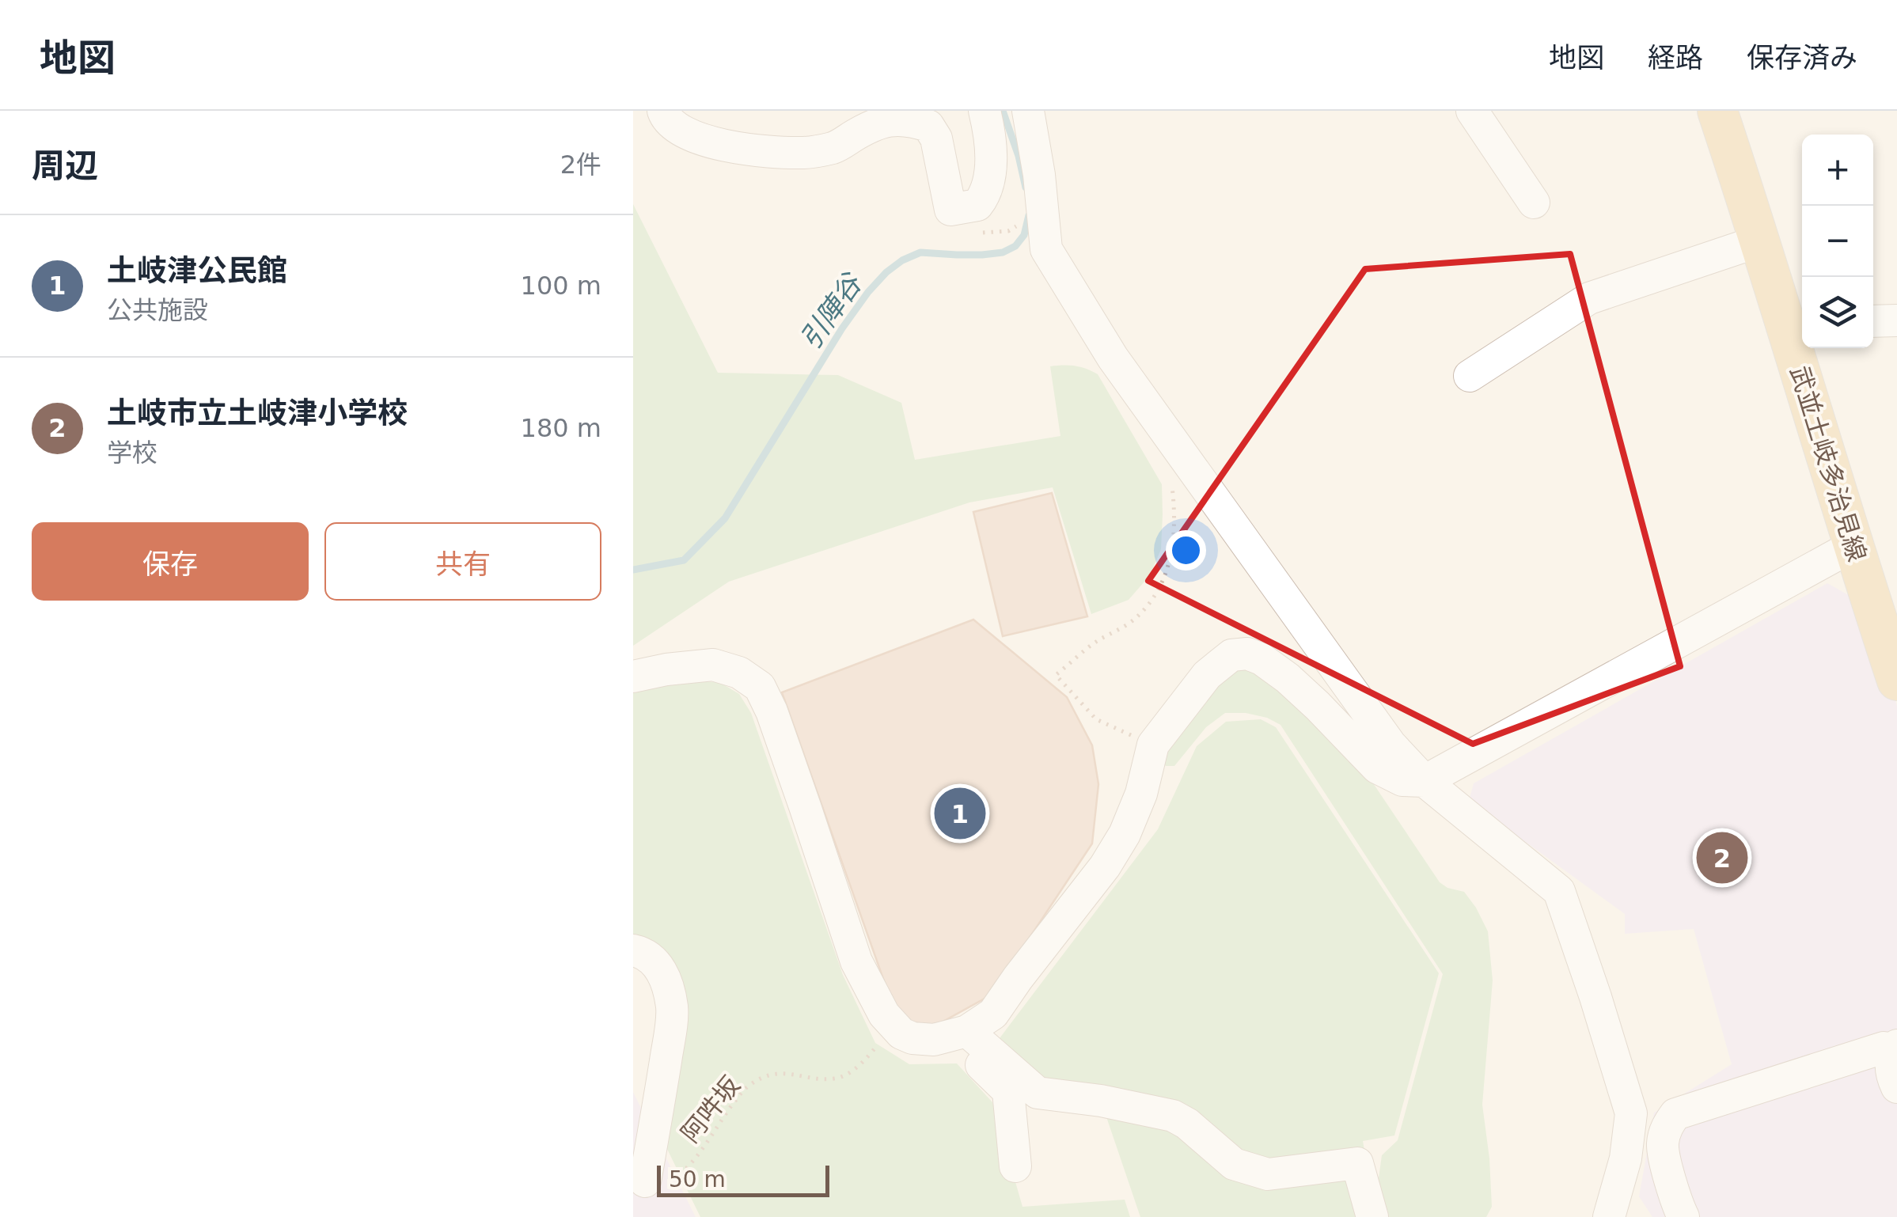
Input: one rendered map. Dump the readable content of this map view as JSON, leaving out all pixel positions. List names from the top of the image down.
{
  "streets": {
    "main road": ["武並土岐多治見線"],
    "path": ["阿吽坂"]
  },
  "water": ["引陣谷"],
  "scale_bar": "50 m",
  "page": {
    "header": "地図",
    "nav": ["地図", "経路", "保存済み"],
    "heading": ["周辺", "2件"],
    "map_buttons": ["+", "−"],
    "list": [
      {
        "mark": "1",
        "name": "土岐津公民館",
        "note": "公共施設",
        "value": "100 m"
      },
      {
        "mark": "2",
        "name": "土岐市立土岐津小学校",
        "note": "学校",
        "value": "180 m"
      }
    ],
    "buttons": ["保存", "共有"],
    "pins": ["1", "2"],
    "scale": "50 m"
  }
}
